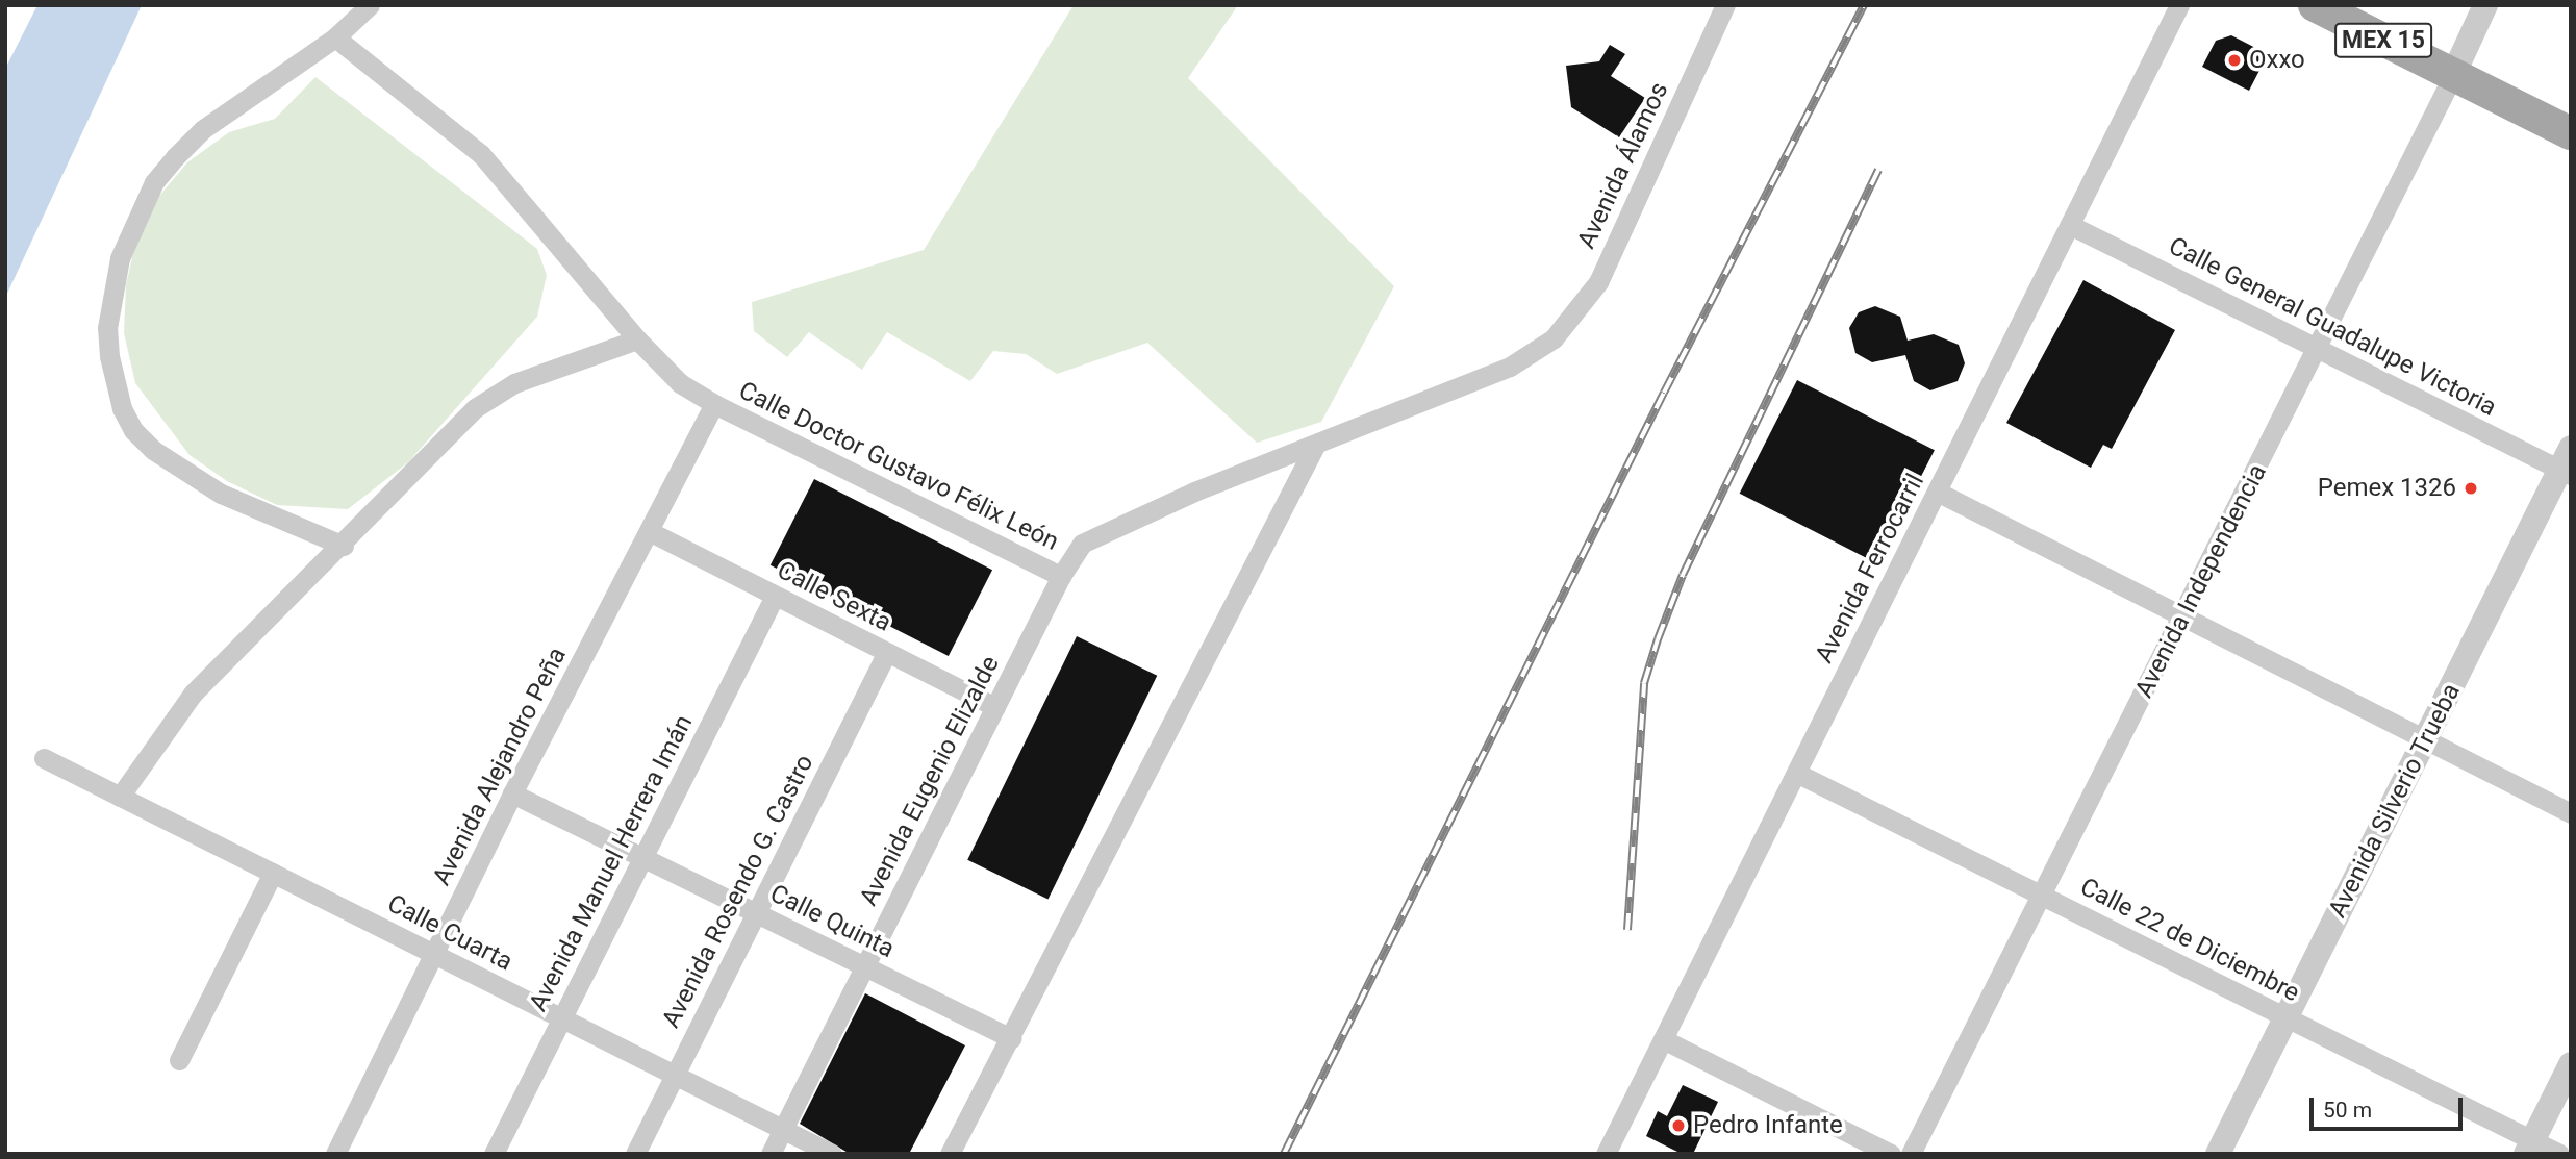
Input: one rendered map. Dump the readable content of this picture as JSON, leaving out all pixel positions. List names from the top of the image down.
{
  "streets": {
    "main road": ["MEX 15"],
    "street": [
      "Avenida Álamos",
      "Calle General Guadalupe Victoria",
      "Calle Doctor Gustavo Félix León",
      "Avenida Ferrocarril",
      "Avenida Independencia",
      "Calle Sexta",
      "Avenida Alejandro Peña",
      "Avenida Eugenio Elizalde",
      "Avenida Silverio Trueba",
      "Avenida Manuel Herrera Imán",
      "Avenida Rosendo G. Castro",
      "Calle Quinta",
      "Calle Cuarta",
      "Calle 22 de Diciembre"
    ]
  },
  "crossings": [
    ["MEX 15", "Avenida Independencia"],
    ["Avenida Álamos", "Avenida Eugenio Elizalde"],
    ["Calle General Guadalupe Victoria", "Avenida Ferrocarril"],
    ["Calle General Guadalupe Victoria", "Avenida Independencia"],
    ["Calle General Guadalupe Victoria", "Avenida Silverio Trueba"],
    ["Calle Doctor Gustavo Félix León", "Avenida Alejandro Peña"],
    ["Calle Doctor Gustavo Félix León", "Avenida Eugenio Elizalde"],
    ["Avenida Ferrocarril", "Calle 22 de Diciembre"],
    ["Avenida Independencia", "Calle 22 de Diciembre"],
    ["Calle Sexta", "Avenida Alejandro Peña"],
    ["Calle Sexta", "Avenida Eugenio Elizalde"],
    ["Calle Sexta", "Avenida Manuel Herrera Imán"],
    ["Calle Sexta", "Avenida Rosendo G. Castro"],
    ["Avenida Alejandro Peña", "Calle Quinta"],
    ["Avenida Alejandro Peña", "Calle Cuarta"],
    ["Avenida Eugenio Elizalde", "Calle Quinta"],
    ["Avenida Eugenio Elizalde", "Calle Cuarta"],
    ["Avenida Silverio Trueba", "Calle 22 de Diciembre"],
    ["Avenida Manuel Herrera Imán", "Calle Quinta"],
    ["Avenida Manuel Herrera Imán", "Calle Cuarta"],
    ["Avenida Rosendo G. Castro", "Calle Quinta"],
    ["Avenida Rosendo G. Castro", "Calle Cuarta"]
  ],
  "places": ["Oxxo", "Pemex 1326", "Pedro Infante"],
  "scale_bar": "50 m"
}
